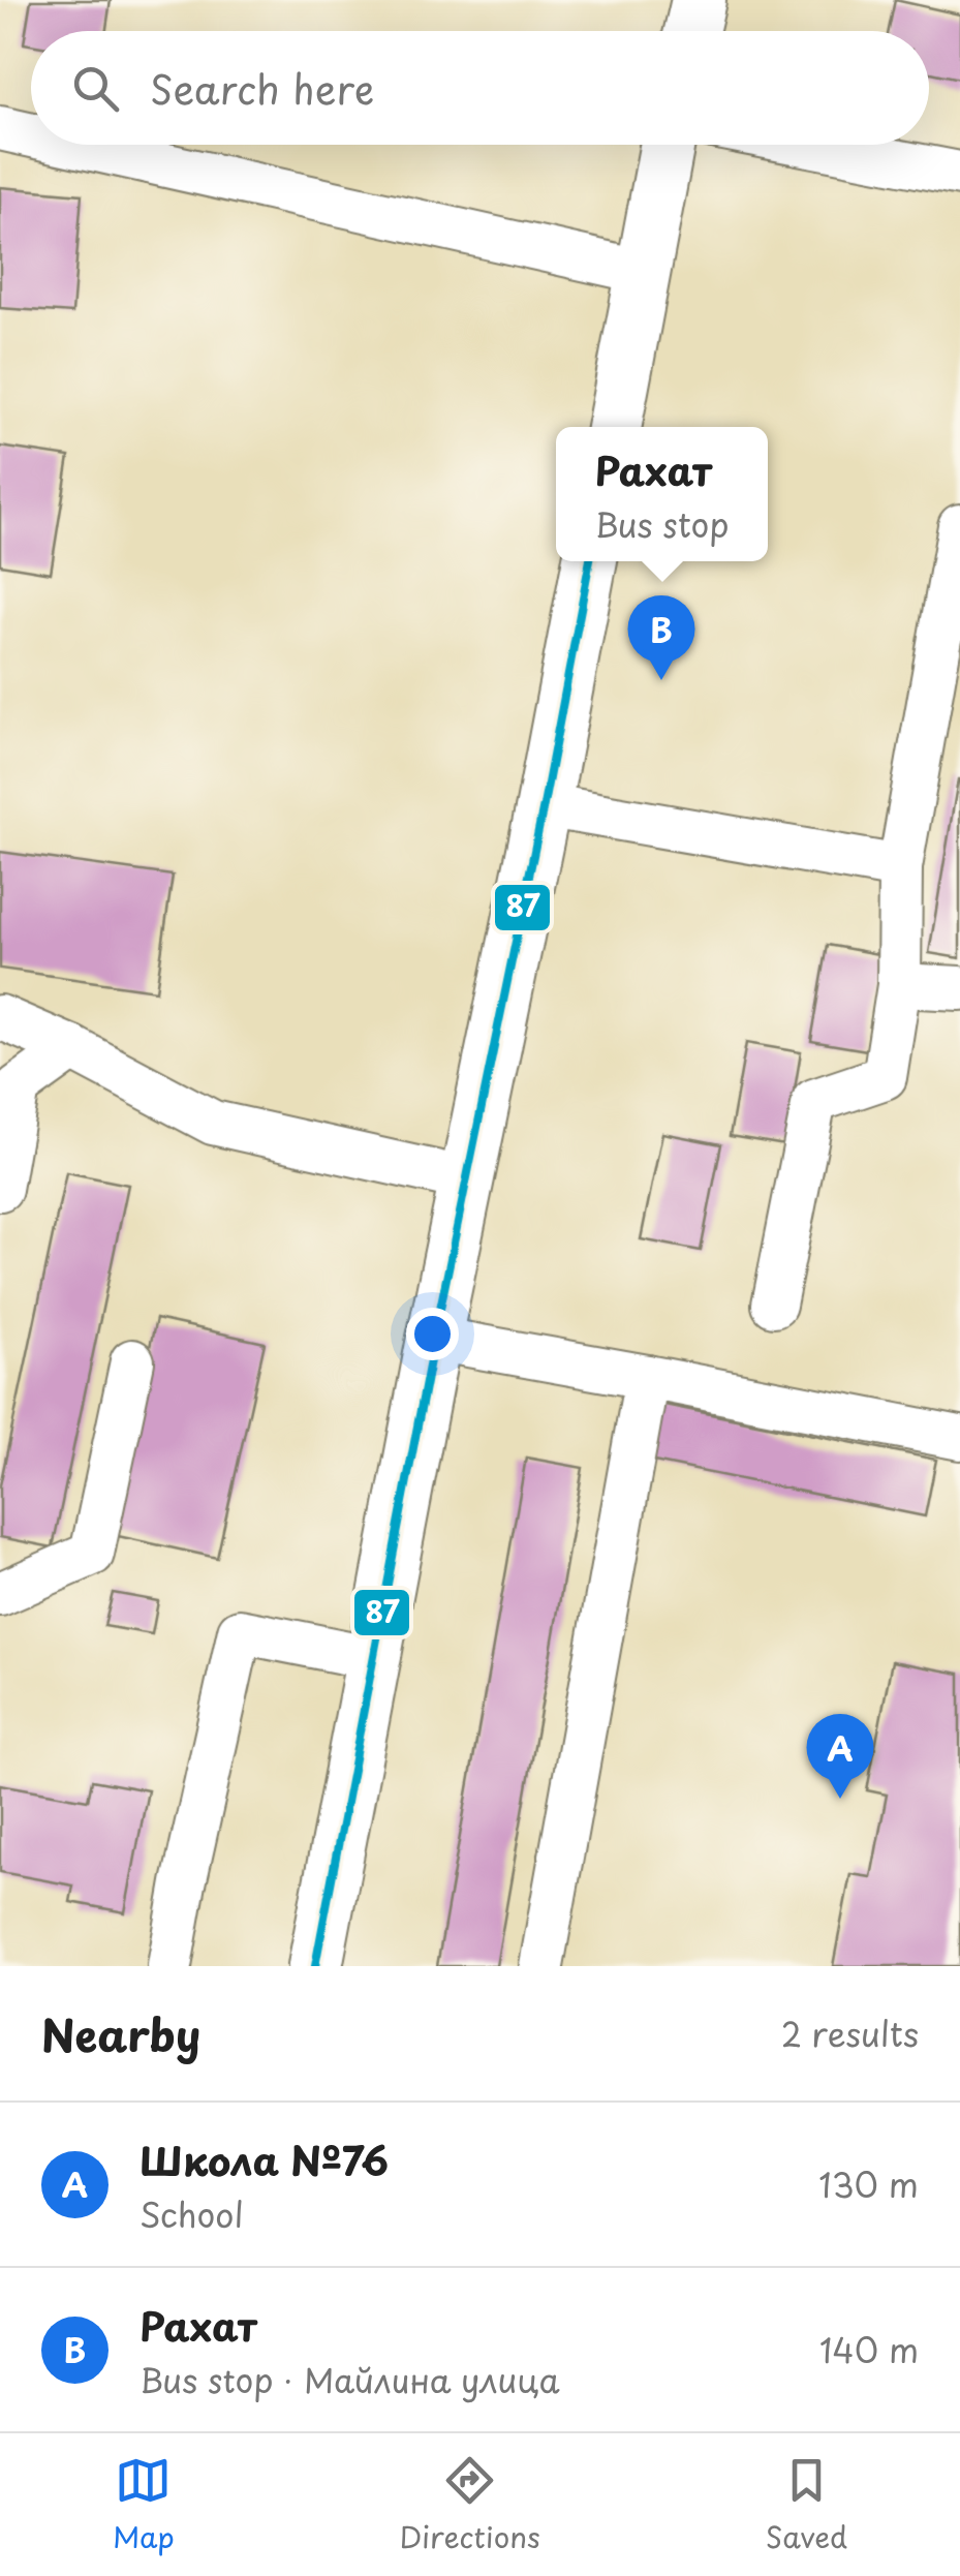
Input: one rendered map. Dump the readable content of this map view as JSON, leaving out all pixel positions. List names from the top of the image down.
{
  "lines": ["transit line 87"],
  "page": {
    "search": "Search here",
    "popup": ["Рахат", "Bus stop"],
    "pins": ["B", "A"],
    "heading": ["Nearby", "2 results"],
    "list": [
      {
        "mark": "A",
        "name": "Школа №76",
        "note": "School",
        "value": "130 m"
      },
      {
        "mark": "B",
        "name": "Рахат",
        "note": "Bus stop · Майлина улица",
        "value": "140 m"
      }
    ],
    "nav": ["Map", "Directions", "Saved"]
  }
}
